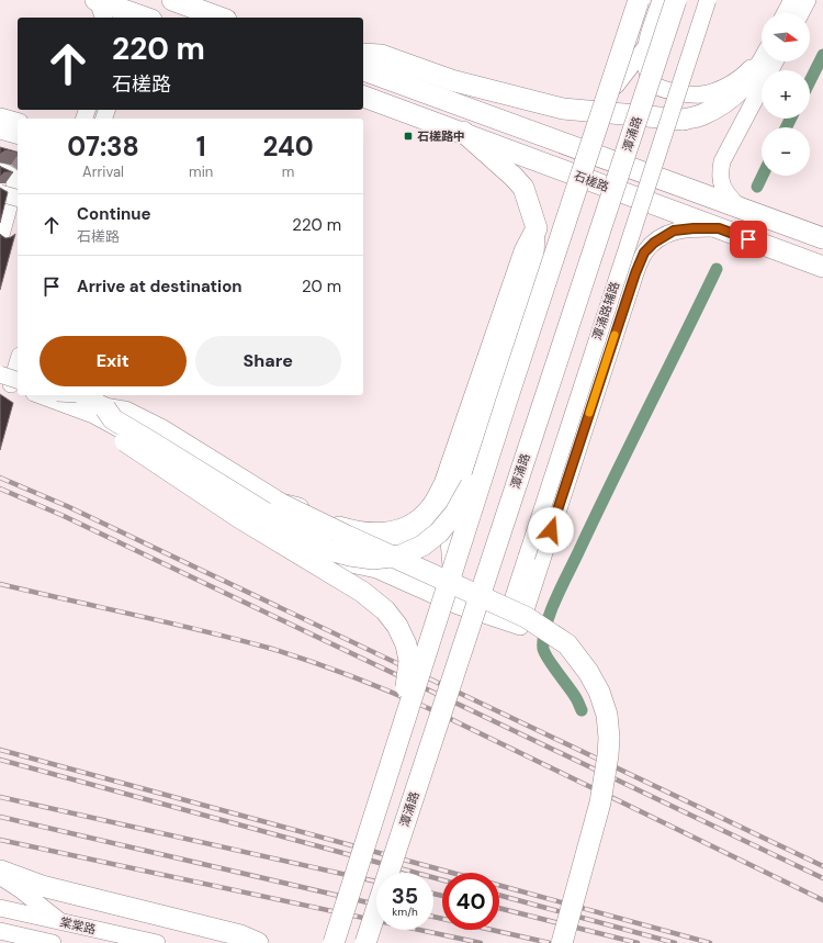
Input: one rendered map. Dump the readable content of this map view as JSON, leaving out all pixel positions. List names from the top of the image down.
{
  "streets": {
    "main road": ["潭涌路", "石槎路"],
    "street": ["潭涌路辅路", "棠棠路"]
  },
  "places": {
    "transit": ["石槎路中"]
  },
  "north": "right",
  "page": {
    "map_buttons": ["+", "−"],
    "turn": ["220 m", "石槎路"],
    "eta": [
      "07:38",
      "Arrival",
      "1",
      "min",
      "240",
      "m"
    ],
    "list": [
      {
        "name": "Continue",
        "note": "石槎路",
        "value": "220 m"
      },
      {
        "name": "Arrive at destination",
        "value": "20 m"
      }
    ],
    "buttons": ["Exit", "Share"],
    "speed": "35 km/h",
    "limit": "40"
  }
}
